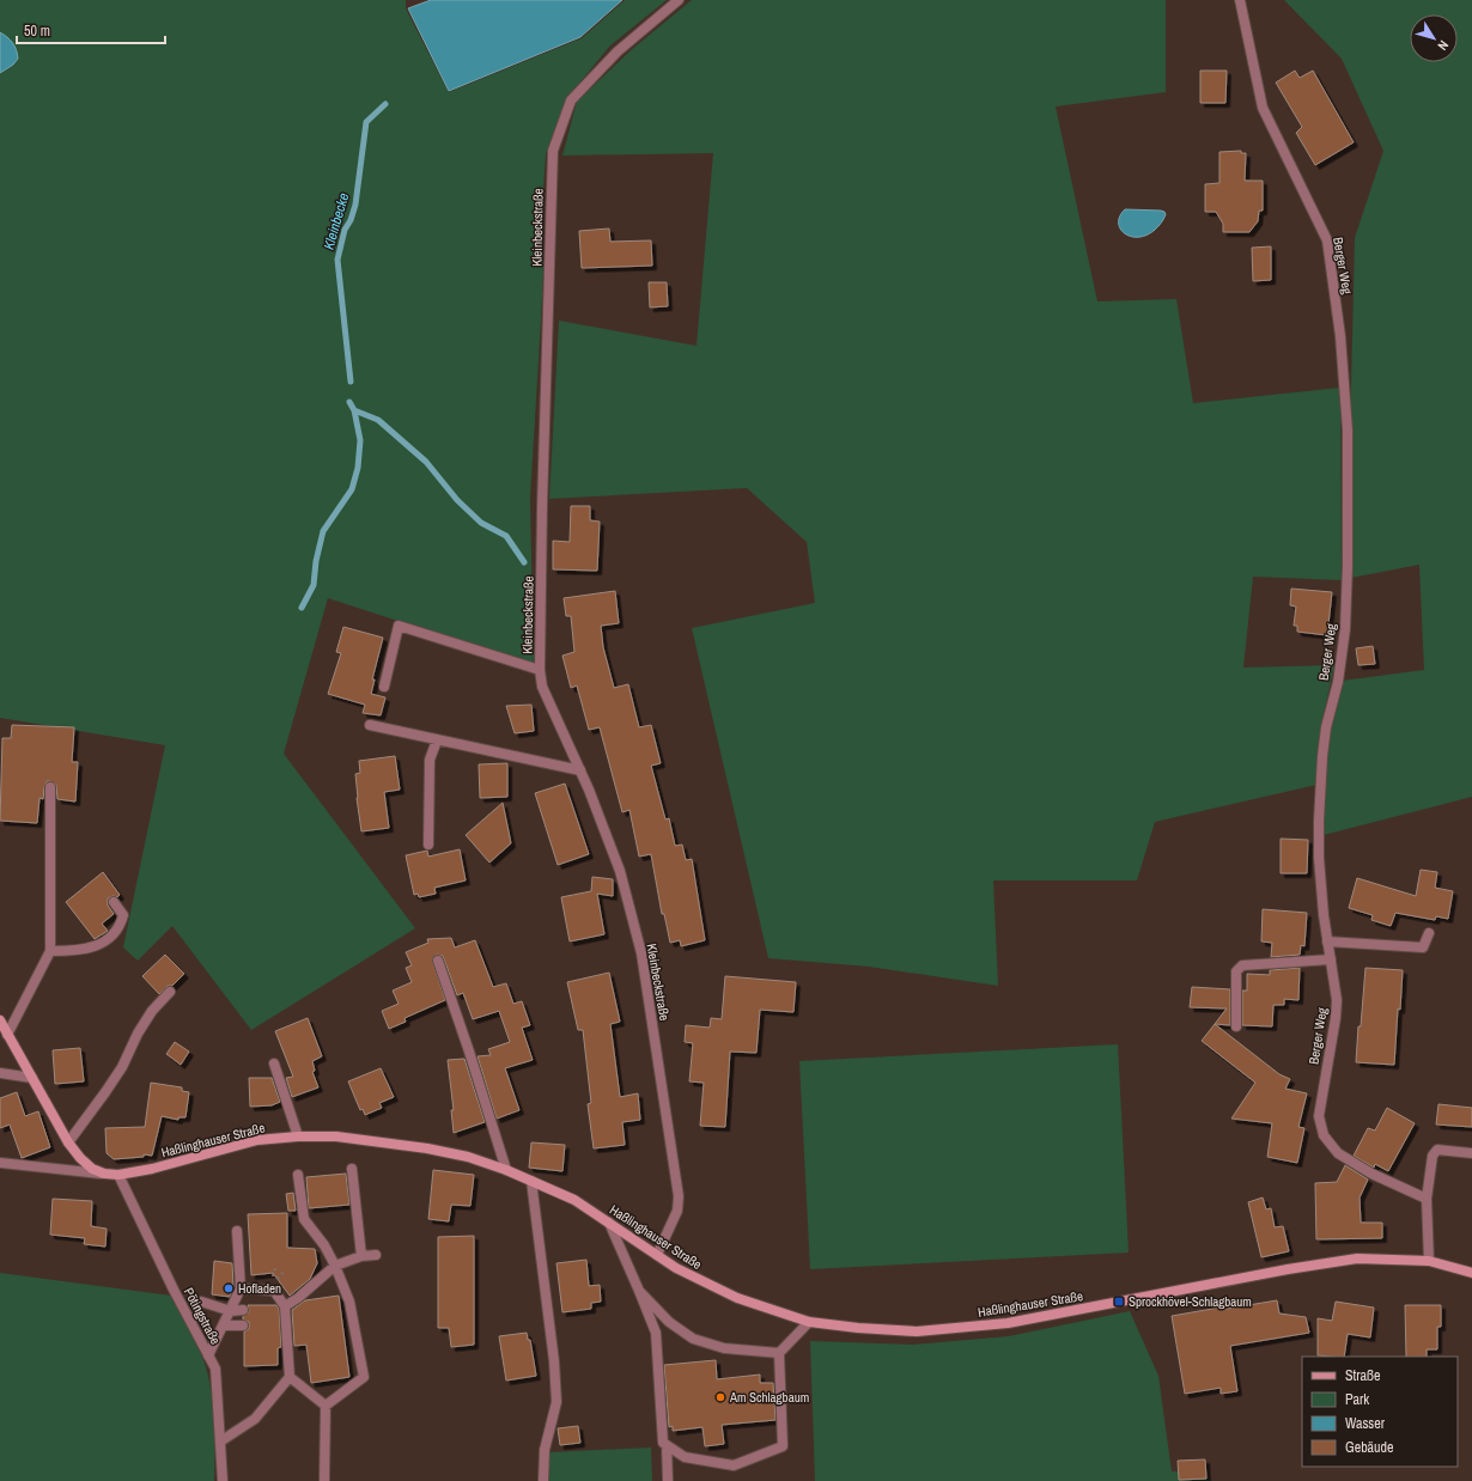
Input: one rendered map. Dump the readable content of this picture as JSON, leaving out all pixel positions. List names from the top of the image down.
{
  "streets": {
    "main road": ["Haßlinghauser Straße"],
    "street": ["Kleinbeckstraße", "Berger Weg", "Pötingstraße"]
  },
  "crossings": [
    ["Kleinbeckstraße", "Haßlinghauser Straße"],
    ["Haßlinghauser Straße", "Pötingstraße"]
  ],
  "water": ["Kleinbecke"],
  "places": {
    "other": ["Hofladen", "Am Schlagbaum"],
    "transit": ["Sprockhövel-Schlagbaum"]
  },
  "legend": [
    "Straße",
    "Park",
    "Wasser",
    "Gebäude"
  ],
  "scale_bar": "50 m",
  "north": "bottom right"
}
